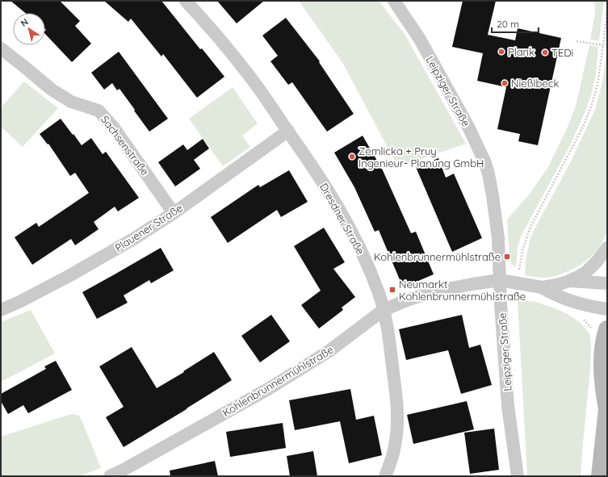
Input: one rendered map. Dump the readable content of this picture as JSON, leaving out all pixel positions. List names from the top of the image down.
{
  "streets": {
    "street": [
      "Leipziger Straße",
      "Sachsenstraße",
      "Dresdner Straße",
      "Plauener Straße",
      "Kohlenbrunnermühlstraße"
    ]
  },
  "crossings": [
    ["Leipziger Straße", "Kohlenbrunnermühlstraße"],
    ["Sachsenstraße", "Plauener Straße"],
    ["Dresdner Straße", "Plauener Straße"],
    ["Dresdner Straße", "Kohlenbrunnermühlstraße"]
  ],
  "places": {
    "other": [
      "Plank",
      "TEDi",
      "Nießlbeck",
      "Zemlicka + Pruy Ingenieur- Planung GmbH"
    ],
    "transit": ["Kohlenbrunnermühlstraße", "Neumarkt Kohlenbrunnermühlstraße"]
  },
  "scale_bar": "20 m",
  "north": "top left"
}
